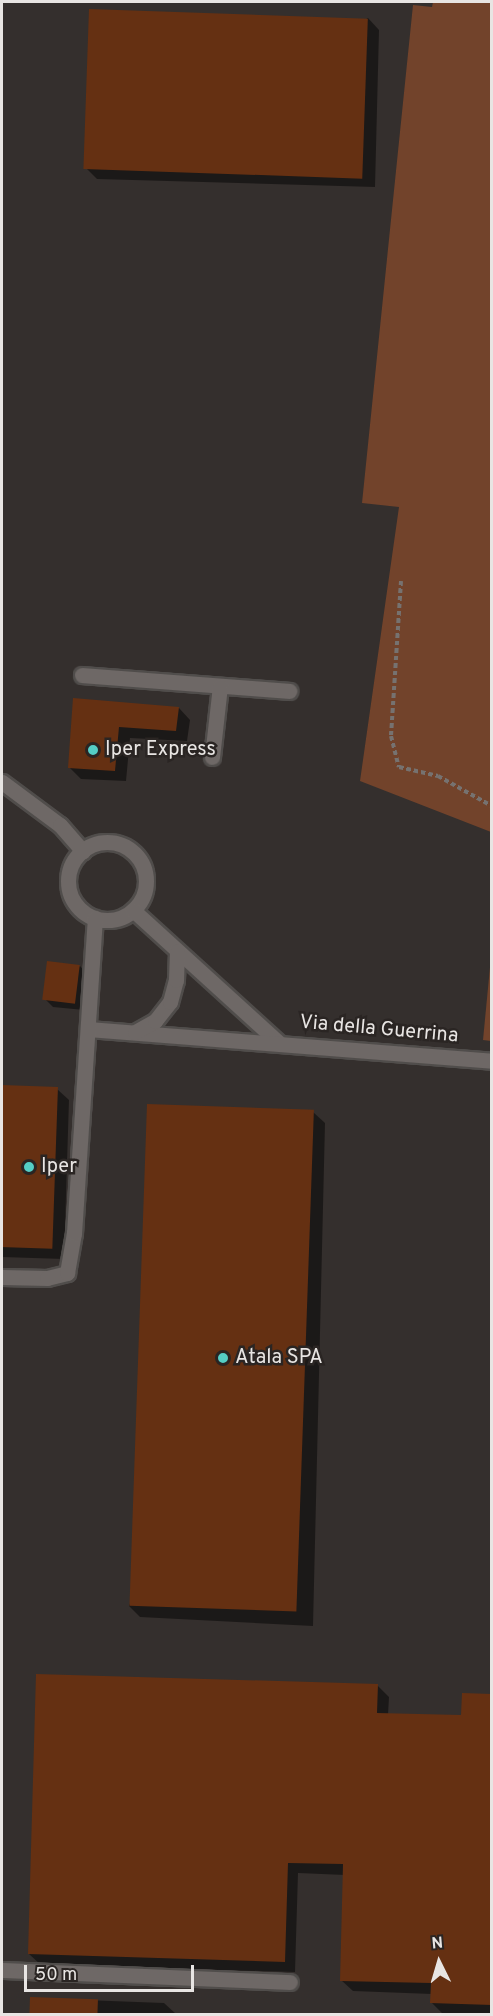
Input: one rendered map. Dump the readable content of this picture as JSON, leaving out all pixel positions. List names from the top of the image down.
{
  "streets": {
    "street": ["Via della Guerrina"]
  },
  "places": ["Iper Express", "Iper", "Atala SPA"],
  "scale_bar": "50 m",
  "north": "top"
}
